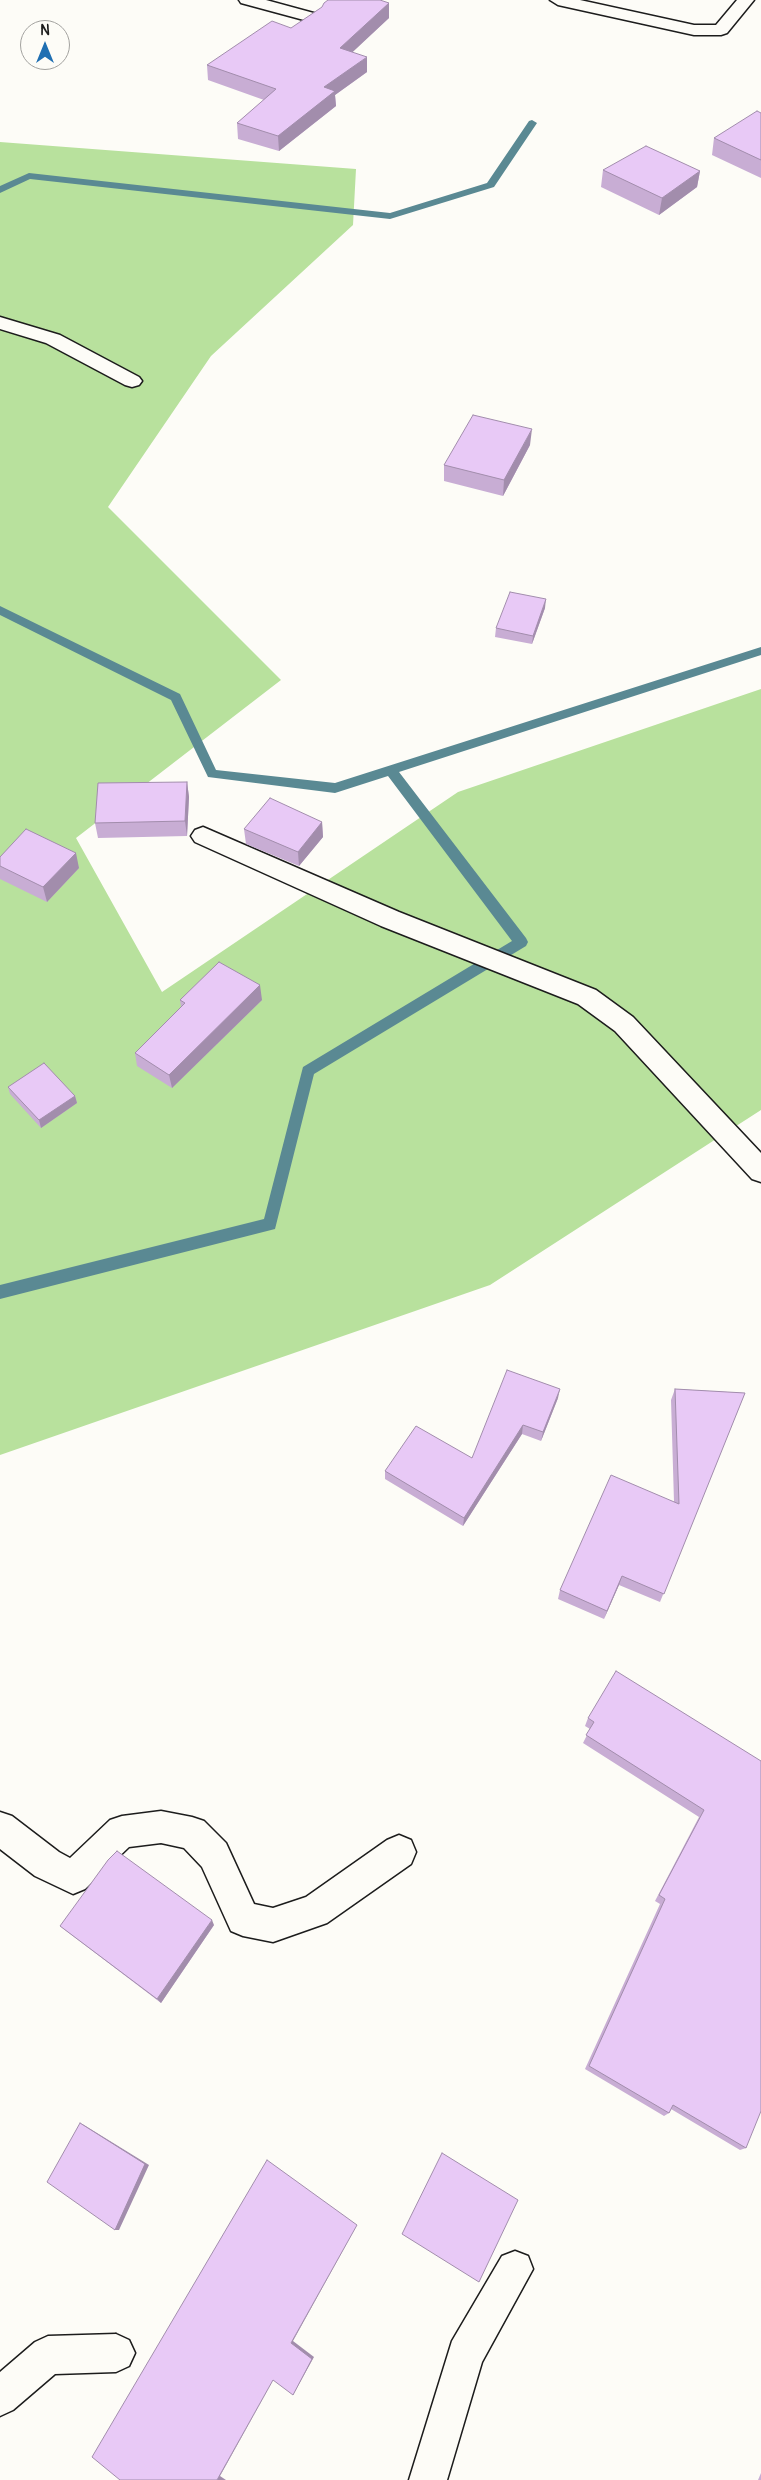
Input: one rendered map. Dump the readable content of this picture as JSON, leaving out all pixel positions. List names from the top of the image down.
{
  "north": "top"
}
